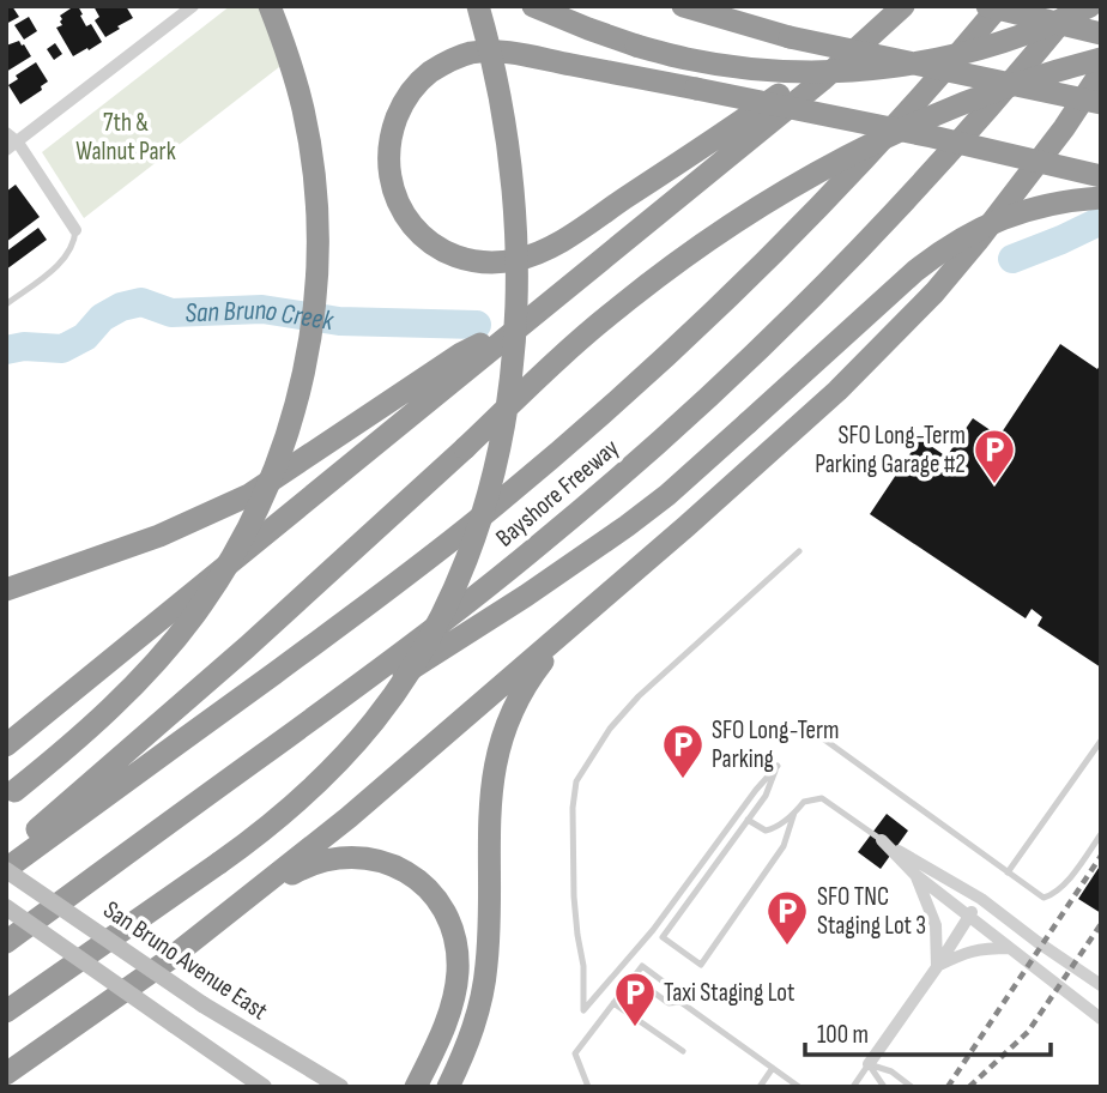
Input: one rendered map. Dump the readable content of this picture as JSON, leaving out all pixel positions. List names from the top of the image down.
{
  "streets": {
    "highway": ["Bayshore Freeway"],
    "main road": ["San Bruno Avenue East"]
  },
  "crossings": [
    ["Bayshore Freeway", "San Bruno Avenue East"]
  ],
  "water": ["San Bruno Creek"],
  "parks": ["7th & Walnut Park"],
  "places": {
    "parking": [
      "SFO Long-Term Parking Garage #2",
      "SFO Long-Term Parking",
      "SFO TNC Staging Lot 3",
      "Taxi Staging Lot"
    ]
  },
  "scale_bar": "100 m"
}
